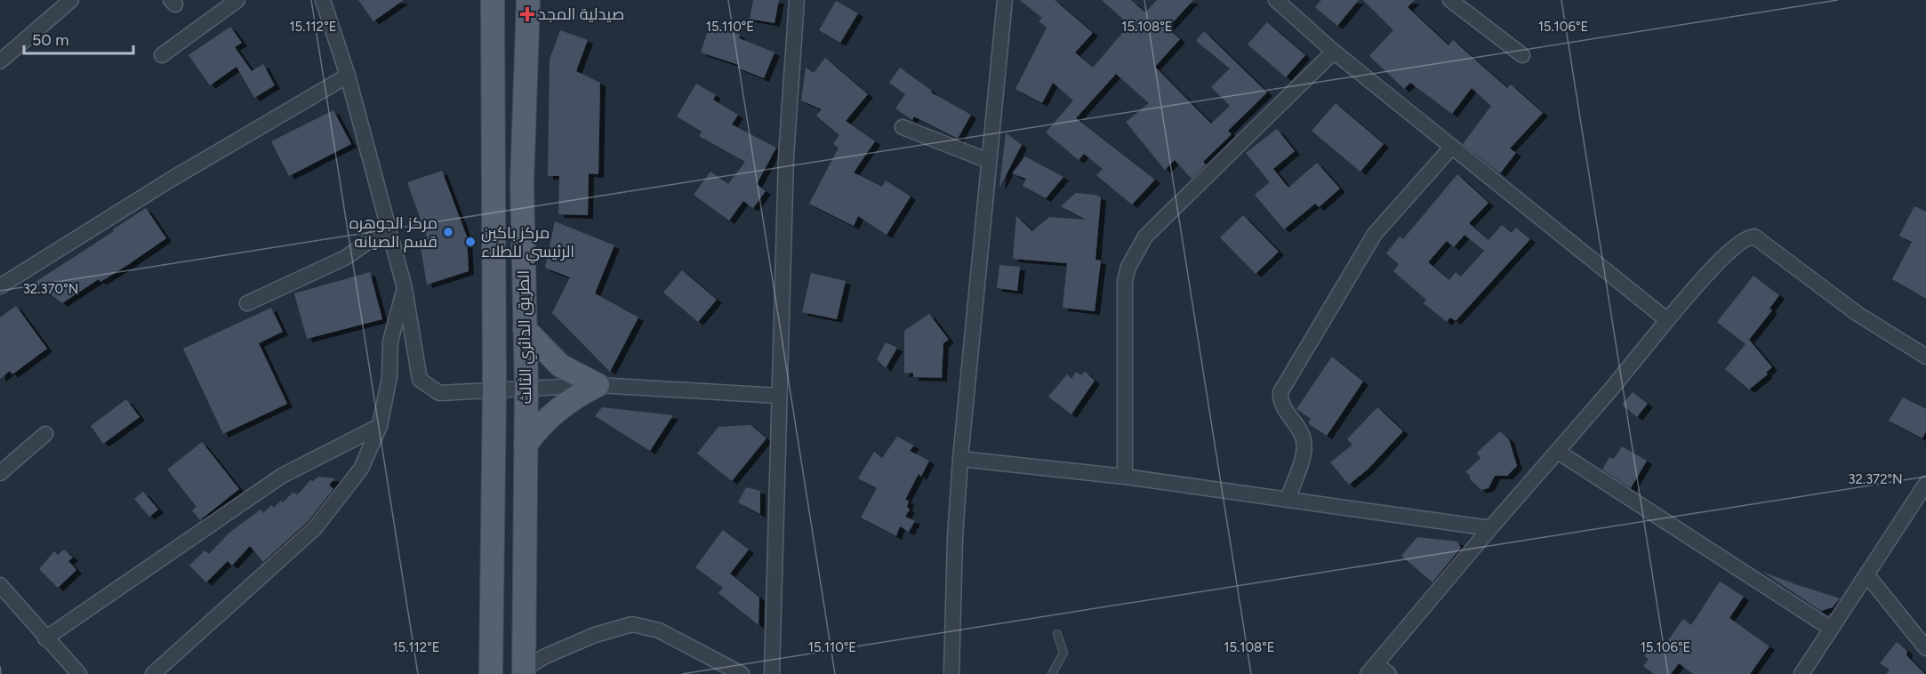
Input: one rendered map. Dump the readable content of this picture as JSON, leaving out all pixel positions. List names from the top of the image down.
{
  "streets": {
    "main road": ["الطريق الدائري الثالث"]
  },
  "places": {
    "health": ["صيدلية المجد"],
    "other": ["مركز الجوهره قسم الصيانه", "مركز باكين الرئيسي للطلاء"]
  },
  "scale_bar": "50 m",
  "coordinates": [
    "15.112°E",
    "15.110°E",
    "15.108°E",
    "15.106°E",
    "32.370°N",
    "32.372°N"
  ]
}
